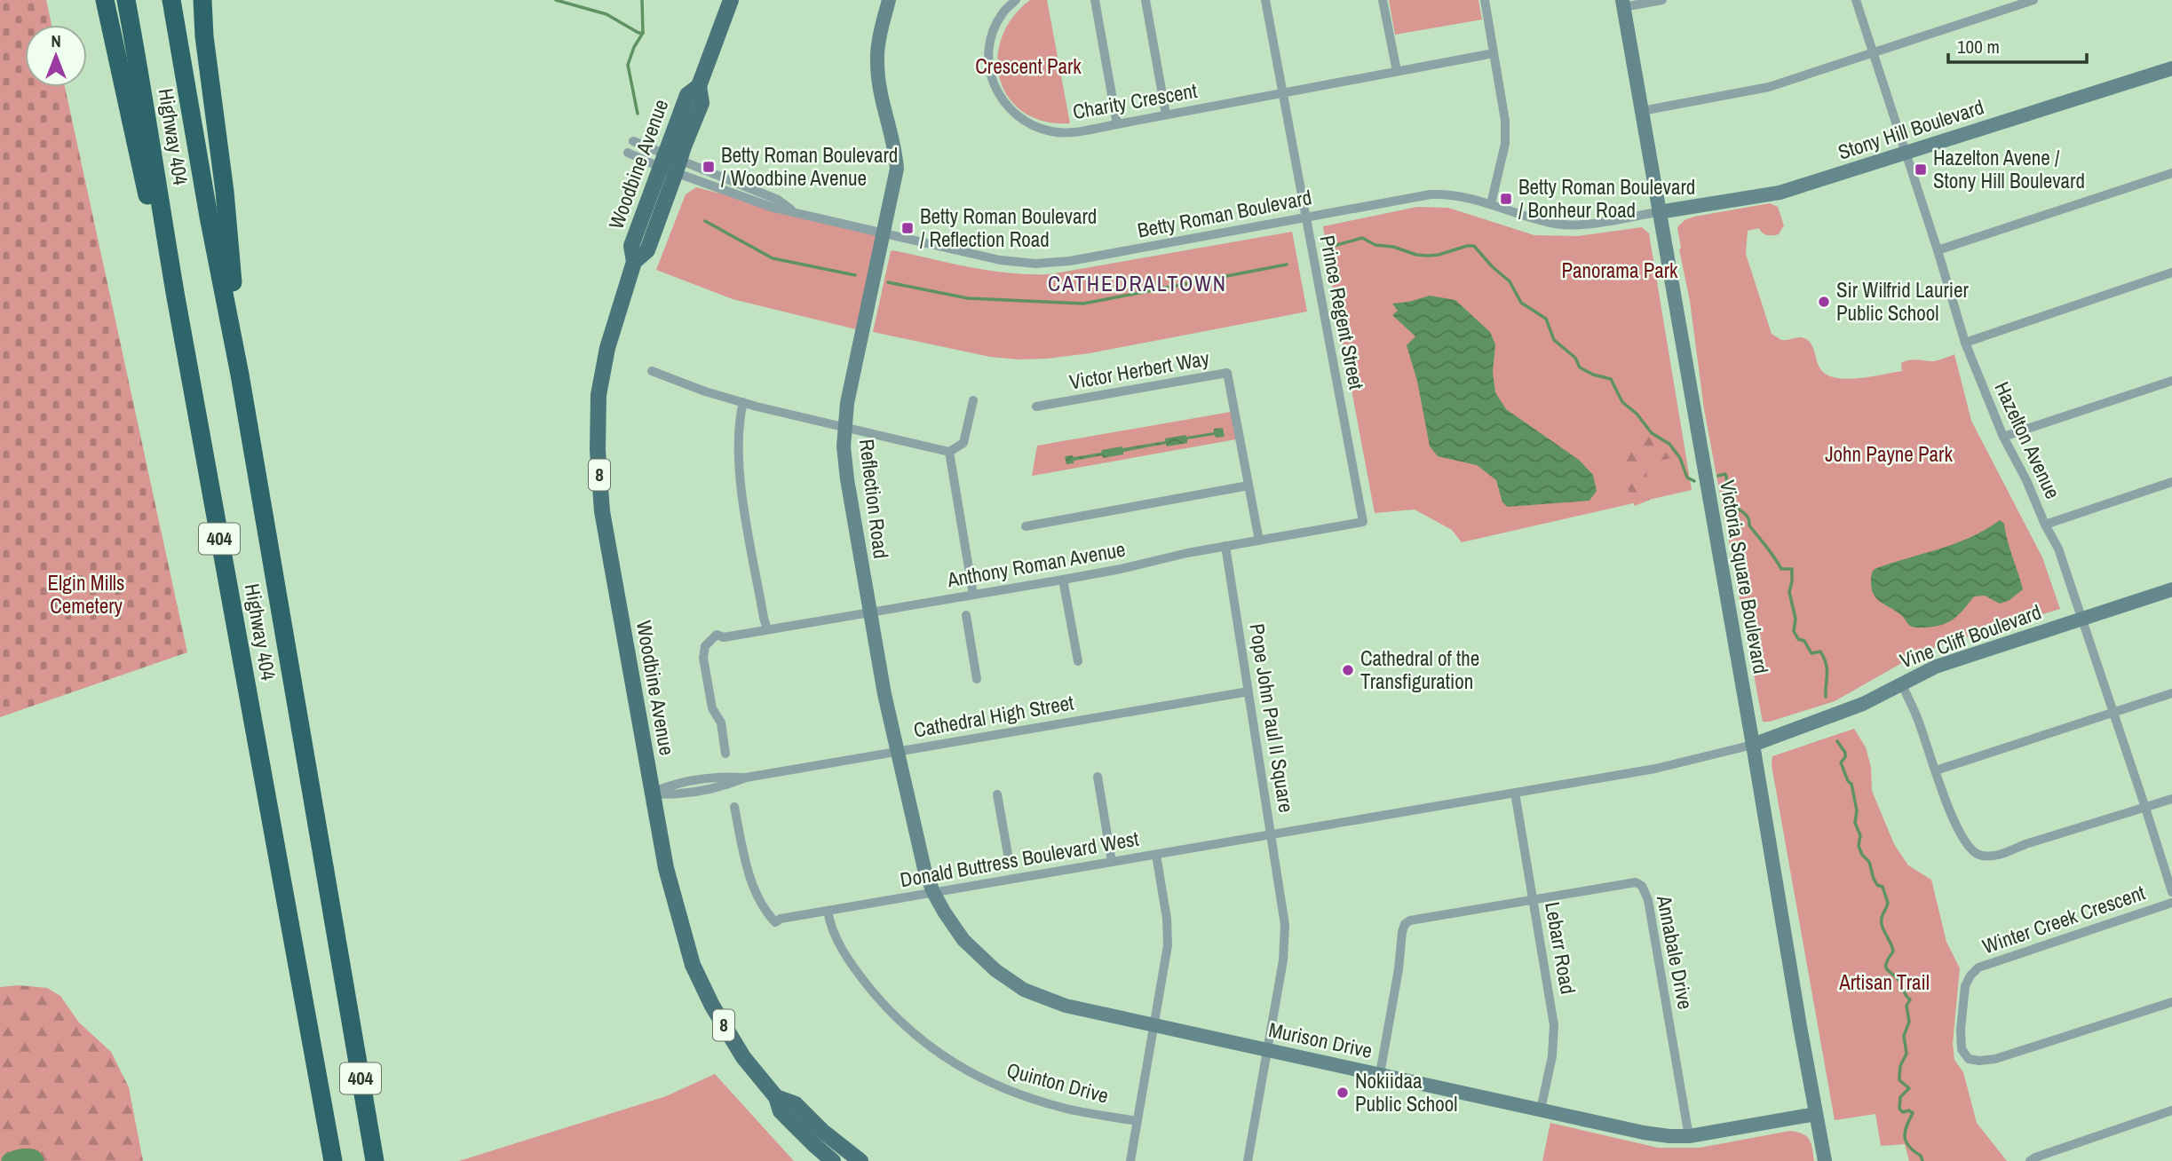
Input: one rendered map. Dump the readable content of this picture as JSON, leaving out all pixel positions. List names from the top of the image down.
{
  "streets": {
    "highway": ["Highway 404", "404"],
    "main road": ["Woodbine Avenue", "8"],
    "street": [
      "Charity Crescent",
      "Stony Hill Boulevard",
      "Betty Roman Boulevard",
      "Prince Regent Street",
      "Victor Herbert Way",
      "Hazelton Avenue",
      "Reflection Road",
      "Anthony Roman Avenue",
      "Victoria Square Boulevard",
      "Vine Cliff Boulevard",
      "Cathedral High Street",
      "Pope John Paul II Square",
      "Donald Buttress Boulevard West",
      "Winter Creek Crescent",
      "Lebarr Road",
      "Annabale Drive",
      "Murison Drive",
      "Quinton Drive"
    ]
  },
  "crossings": [
    ["Charity Crescent", "Prince Regent Street"],
    ["Stony Hill Boulevard", "Betty Roman Boulevard"],
    ["Stony Hill Boulevard", "Hazelton Avenue"],
    ["Stony Hill Boulevard", "Victoria Square Boulevard"],
    ["Woodbine Avenue", "Betty Roman Boulevard"],
    ["Woodbine Avenue", "Cathedral High Street"],
    ["Betty Roman Boulevard", "Prince Regent Street"],
    ["Betty Roman Boulevard", "Reflection Road"],
    ["Betty Roman Boulevard", "Victoria Square Boulevard"],
    ["Prince Regent Street", "Anthony Roman Avenue"],
    ["Victor Herbert Way", "Anthony Roman Avenue"],
    ["Hazelton Avenue", "Vine Cliff Boulevard"],
    ["Reflection Road", "Anthony Roman Avenue"],
    ["Reflection Road", "Cathedral High Street"],
    ["Reflection Road", "Donald Buttress Boulevard West"],
    ["Reflection Road", "Murison Drive"],
    ["Anthony Roman Avenue", "Pope John Paul II Square"],
    ["Victoria Square Boulevard", "Vine Cliff Boulevard"],
    ["Victoria Square Boulevard", "Pope John Paul II Square"],
    ["Victoria Square Boulevard", "Murison Drive"],
    ["Vine Cliff Boulevard", "Pope John Paul II Square"],
    ["Cathedral High Street", "Pope John Paul II Square"],
    ["Pope John Paul II Square", "Donald Buttress Boulevard West"],
    ["Pope John Paul II Square", "Lebarr Road"],
    ["Donald Buttress Boulevard West", "Murison Drive"],
    ["Donald Buttress Boulevard West", "Quinton Drive"],
    ["Lebarr Road", "Annabale Drive"],
    ["Lebarr Road", "Murison Drive"],
    ["Annabale Drive", "Murison Drive"]
  ],
  "districts": ["CATHEDRALTOWN"],
  "parks": [
    "Crescent Park",
    "Panorama Park",
    "John Payne Park",
    "Elgin Mills Cemetery",
    "Artisan Trail"
  ],
  "places": {
    "transit": [
      "Betty Roman Boulevard / Woodbine Avenue",
      "Hazelton Avene / Stony Hill Boulevard",
      "Betty Roman Boulevard / Bonheur Road",
      "Betty Roman Boulevard / Reflection Road"
    ],
    "other": ["Sir Wilfrid Laurier Public School", "Cathedral of the Transfiguration", "Nokiidaa Public School"]
  },
  "scale_bar": "100 m",
  "north": "top"
}
